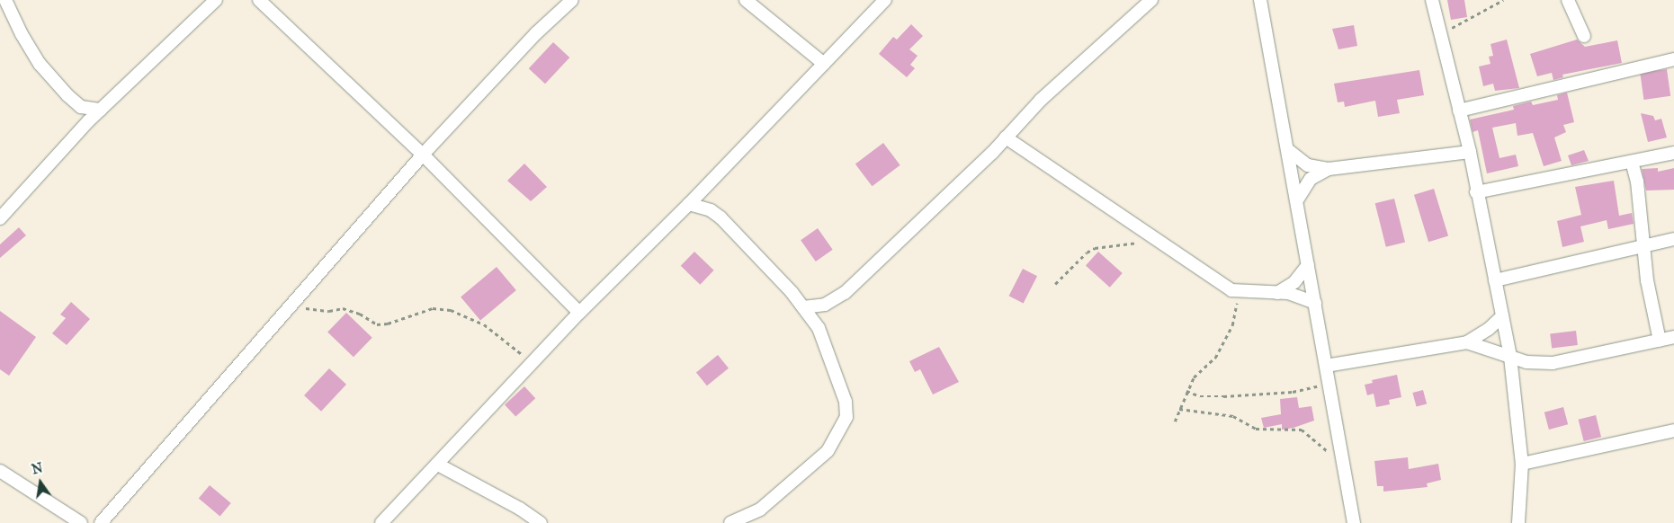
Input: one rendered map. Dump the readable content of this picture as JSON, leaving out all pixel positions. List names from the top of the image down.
{
  "north": "top"
}
